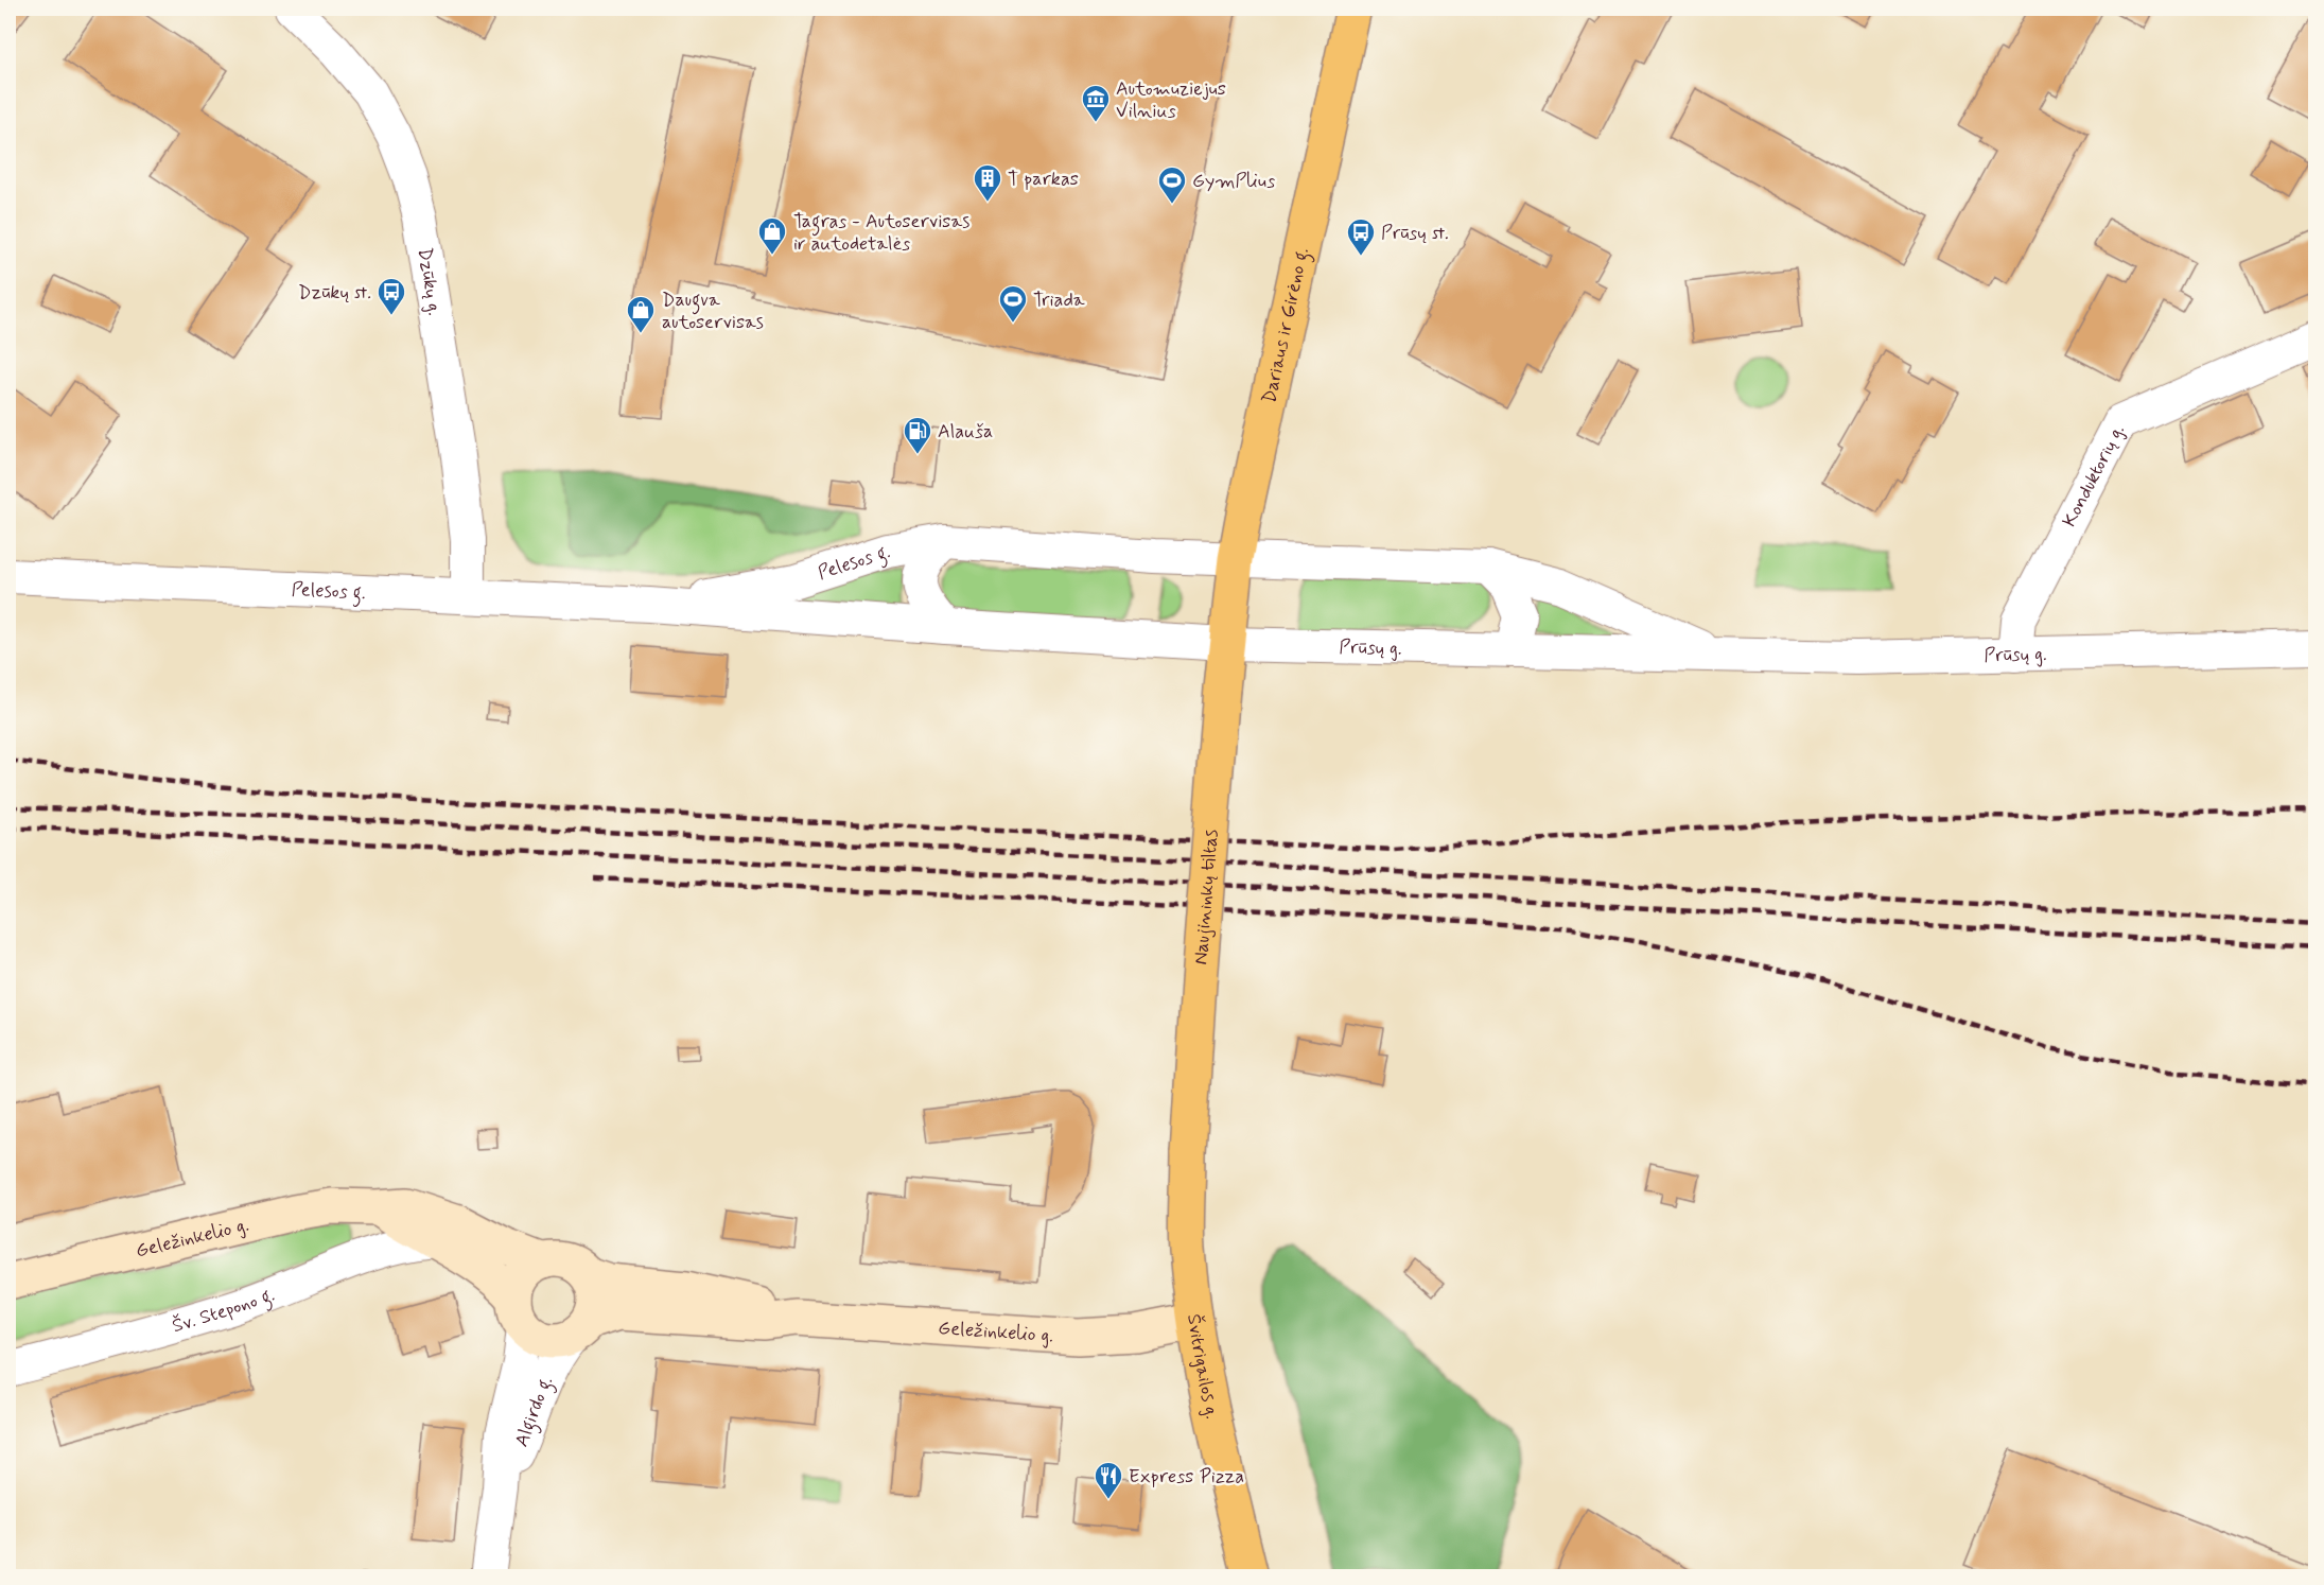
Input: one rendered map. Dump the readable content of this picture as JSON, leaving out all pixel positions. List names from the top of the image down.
{
  "streets": {
    "main road": [
      "Dariaus ir Girėno g.",
      "Naujininkų tiltas",
      "Geležinkelio g.",
      "Švitrigailos g."
    ],
    "street": [
      "Dzūkų g.",
      "Konduktorių g.",
      "Pelesos g.",
      "Prūsų g.",
      "Šv. Stepono g.",
      "Algirdo g."
    ]
  },
  "crossings": [
    ["Dzūkų g.", "Pelesos g."],
    ["Dariaus ir Girėno g.", "Pelesos g."],
    ["Dariaus ir Girėno g.", "Prūsų g."],
    ["Dariaus ir Girėno g.", "Naujininkų tiltas"],
    ["Konduktorių g.", "Prūsų g."],
    ["Pelesos g.", "Prūsų g."],
    ["Pelesos g.", "Naujininkų tiltas"],
    ["Prūsų g.", "Naujininkų tiltas"],
    ["Naujininkų tiltas", "Švitrigailos g."],
    ["Geležinkelio g.", "Šv. Stepono g."],
    ["Geležinkelio g.", "Švitrigailos g."],
    ["Geležinkelio g.", "Algirdo g."]
  ],
  "places": {
    "museum": ["Automuziejus Vilnius"],
    "building": ["T parkas"],
    "sports": ["GymPlius", "Triada"],
    "shop": ["Tagras - Autoservisas ir autodetalės", "Daugva autoservisas"],
    "bus stop": ["Prūsų st.", "Dzūkų st."],
    "fuel station": ["Alauša"],
    "restaurant": ["Express Pizza"]
  }
}
